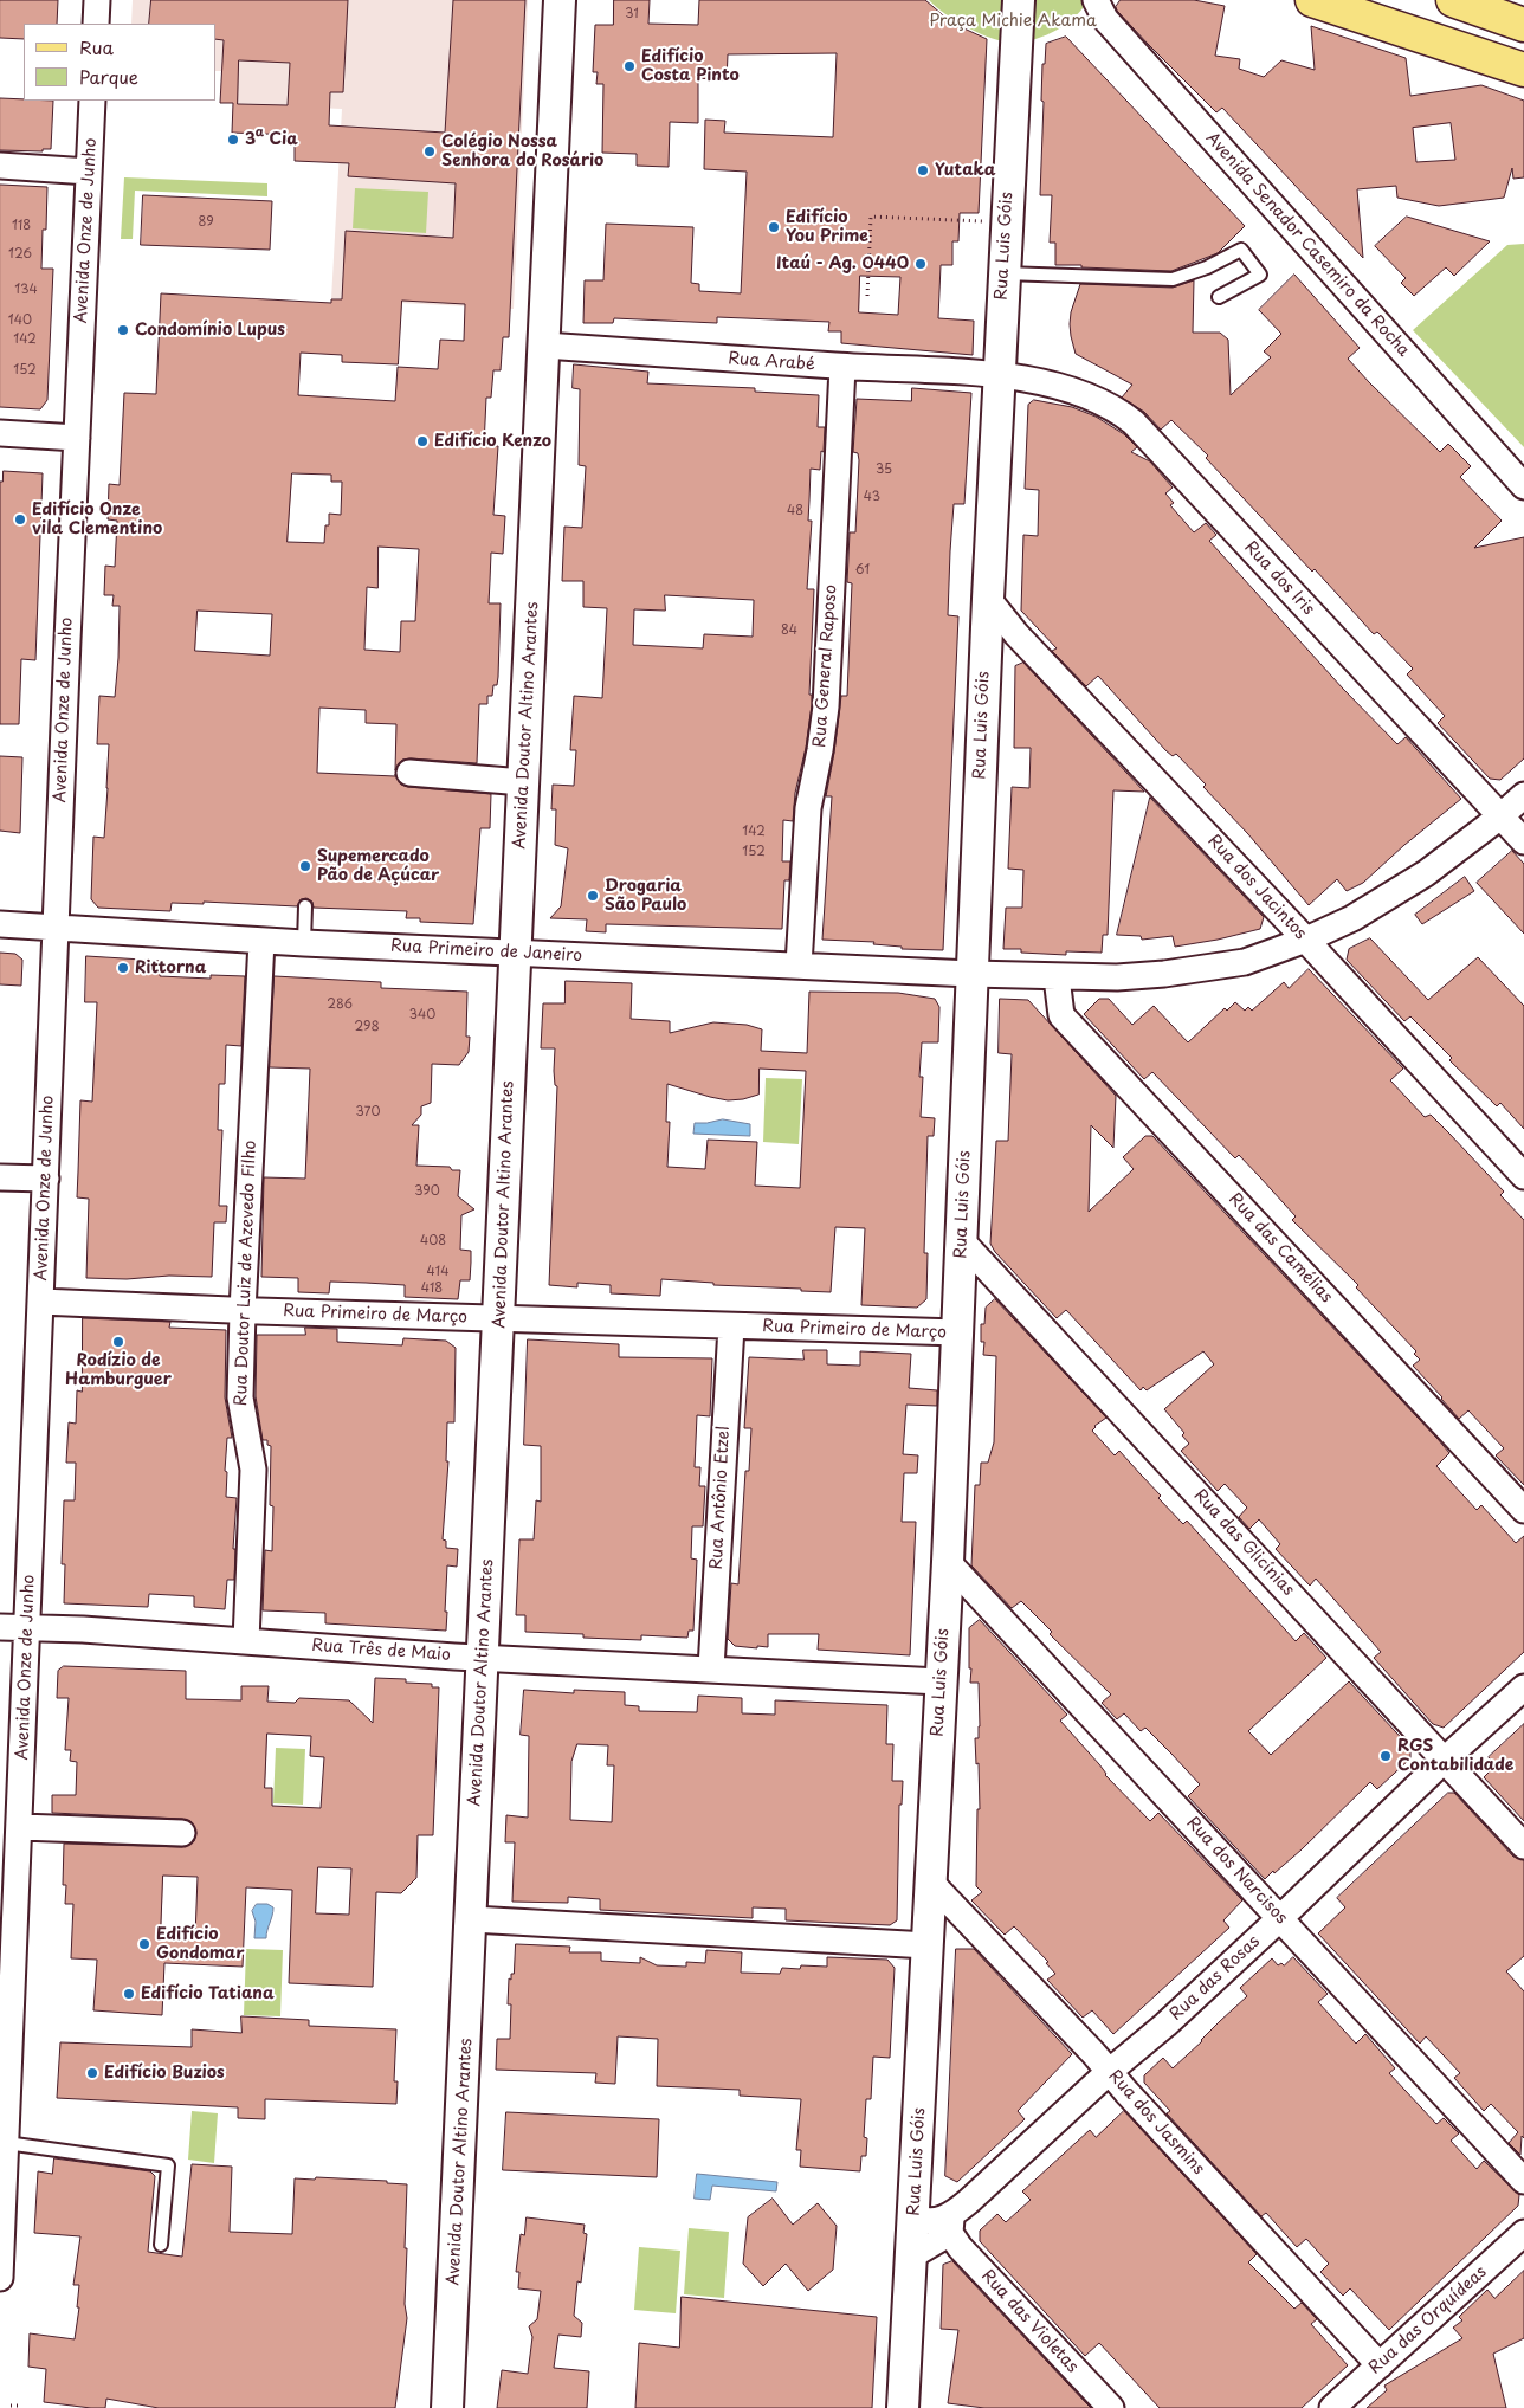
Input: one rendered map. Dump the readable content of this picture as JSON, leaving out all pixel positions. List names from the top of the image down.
{
  "streets": {
    "street": [
      "Avenida Onze de Junho",
      "Avenida Senador Casemiro da Rocha",
      "Rua Luis Góis",
      "Rua Arabé",
      "Rua dos Iris",
      "Rua General Raposo",
      "Avenida Doutor Altino Arantes",
      "Rua dos Jacintos",
      "Rua Primeiro de Janeiro",
      "Rua das Camélias",
      "Rua Doutor Luiz de Azevedo Filho",
      "Rua Primeiro de Março",
      "Rua Antônio Etzel",
      "Rua das Glicínias",
      "Rua Três de Maio",
      "Rua dos Narcisos",
      "Rua das Rosas",
      "Rua dos Jasmins",
      "Rua das Orquídeas",
      "Rua das Violetas"
    ]
  },
  "crossings": [
    ["Avenida Onze de Junho", "Rua Primeiro de Janeiro"],
    ["Avenida Onze de Junho", "Rua Primeiro de Março"],
    ["Avenida Onze de Junho", "Rua Três de Maio"],
    ["Rua Luis Góis", "Rua Arabé"],
    ["Rua Luis Góis", "Rua dos Iris"],
    ["Rua Luis Góis", "Rua dos Jacintos"],
    ["Rua Luis Góis", "Rua Primeiro de Janeiro"],
    ["Rua Luis Góis", "Rua Primeiro de Março"],
    ["Rua Luis Góis", "Rua das Glicínias"],
    ["Rua Luis Góis", "Rua Três de Maio"],
    ["Rua Luis Góis", "Rua dos Narcisos"],
    ["Rua Luis Góis", "Rua das Rosas"],
    ["Rua Luis Góis", "Rua dos Jasmins"],
    ["Rua Arabé", "Rua dos Iris"],
    ["Rua Arabé", "Rua General Raposo"],
    ["Rua Arabé", "Avenida Doutor Altino Arantes"],
    ["Rua dos Iris", "Rua Primeiro de Janeiro"],
    ["Rua General Raposo", "Rua Primeiro de Janeiro"],
    ["Avenida Doutor Altino Arantes", "Rua Primeiro de Janeiro"],
    ["Avenida Doutor Altino Arantes", "Rua Primeiro de Março"],
    ["Avenida Doutor Altino Arantes", "Rua Três de Maio"],
    ["Rua dos Jacintos", "Rua Primeiro de Janeiro"],
    ["Rua Primeiro de Janeiro", "Rua das Camélias"],
    ["Rua Primeiro de Janeiro", "Rua Doutor Luiz de Azevedo Filho"],
    ["Rua Doutor Luiz de Azevedo Filho", "Rua Primeiro de Março"],
    ["Rua Doutor Luiz de Azevedo Filho", "Rua Três de Maio"],
    ["Rua Primeiro de Março", "Rua Antônio Etzel"],
    ["Rua Antônio Etzel", "Rua Três de Maio"],
    ["Rua das Glicínias", "Rua das Rosas"],
    ["Rua dos Narcisos", "Rua das Rosas"],
    ["Rua das Rosas", "Rua dos Jasmins"],
    ["Rua das Rosas", "Rua das Violetas"],
    ["Rua dos Jasmins", "Rua das Orquídeas"]
  ],
  "parks": ["Praça Michie Akama"],
  "places": [
    "Edifício Costa Pinto",
    "3ª Cia",
    "Colégio Nossa Senhora do Rosário",
    "Yutaka",
    "Edifício You Prime",
    "Itaú - Ag. 0440",
    "Condomínio Lupus",
    "Edifício Kenzo",
    "Edifício Onze vila Clementino",
    "Supemercado Pão de Açúcar",
    "Drogaria São Paulo",
    "Rittorna",
    "Rodízio de Hamburguer",
    "RGS Contabilidade",
    "Edifício Gondomar",
    "Edifício Tatiana",
    "Edifício Buzios"
  ],
  "house_numbers": [
    "31",
    "89",
    "118",
    "126",
    "134",
    "140",
    "142",
    "152",
    "35",
    "43",
    "48",
    "61",
    "84",
    "142",
    "152",
    "286",
    "340",
    "298",
    "370",
    "390",
    "408",
    "414",
    "418"
  ],
  "legend": ["Rua", "Parque"]
}
